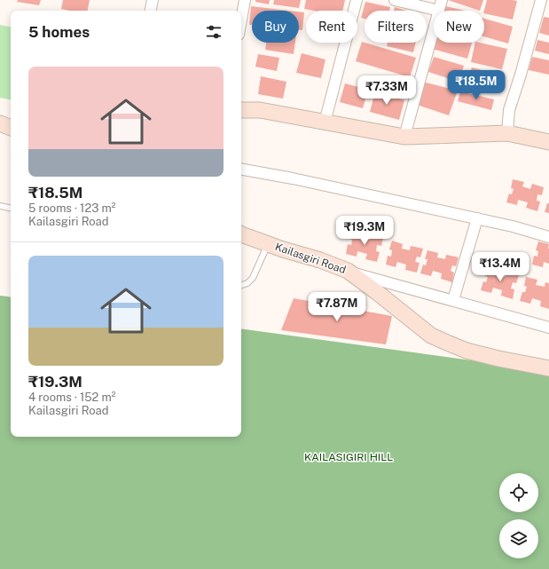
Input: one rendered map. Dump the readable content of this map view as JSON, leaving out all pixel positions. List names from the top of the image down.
{
  "streets": {
    "street": ["Kailasgiri Road"]
  },
  "parks": ["KAILASIGIRI HILL"],
  "page": {
    "chip": [
      "Buy",
      "Rent",
      "Filters",
      "New"
    ],
    "heading": "5 homes",
    "list": [
      {
        "name": "₹18.5M",
        "note": "5 rooms · 123 m² · Kailasgiri Road"
      },
      {
        "name": "₹19.3M",
        "note": "4 rooms · 152 m² · Kailasgiri Road"
      }
    ],
    "price": [
      "₹18.5M",
      "₹7.33M",
      "₹19.3M",
      "₹13.4M",
      "₹7.87M"
    ]
  }
}
